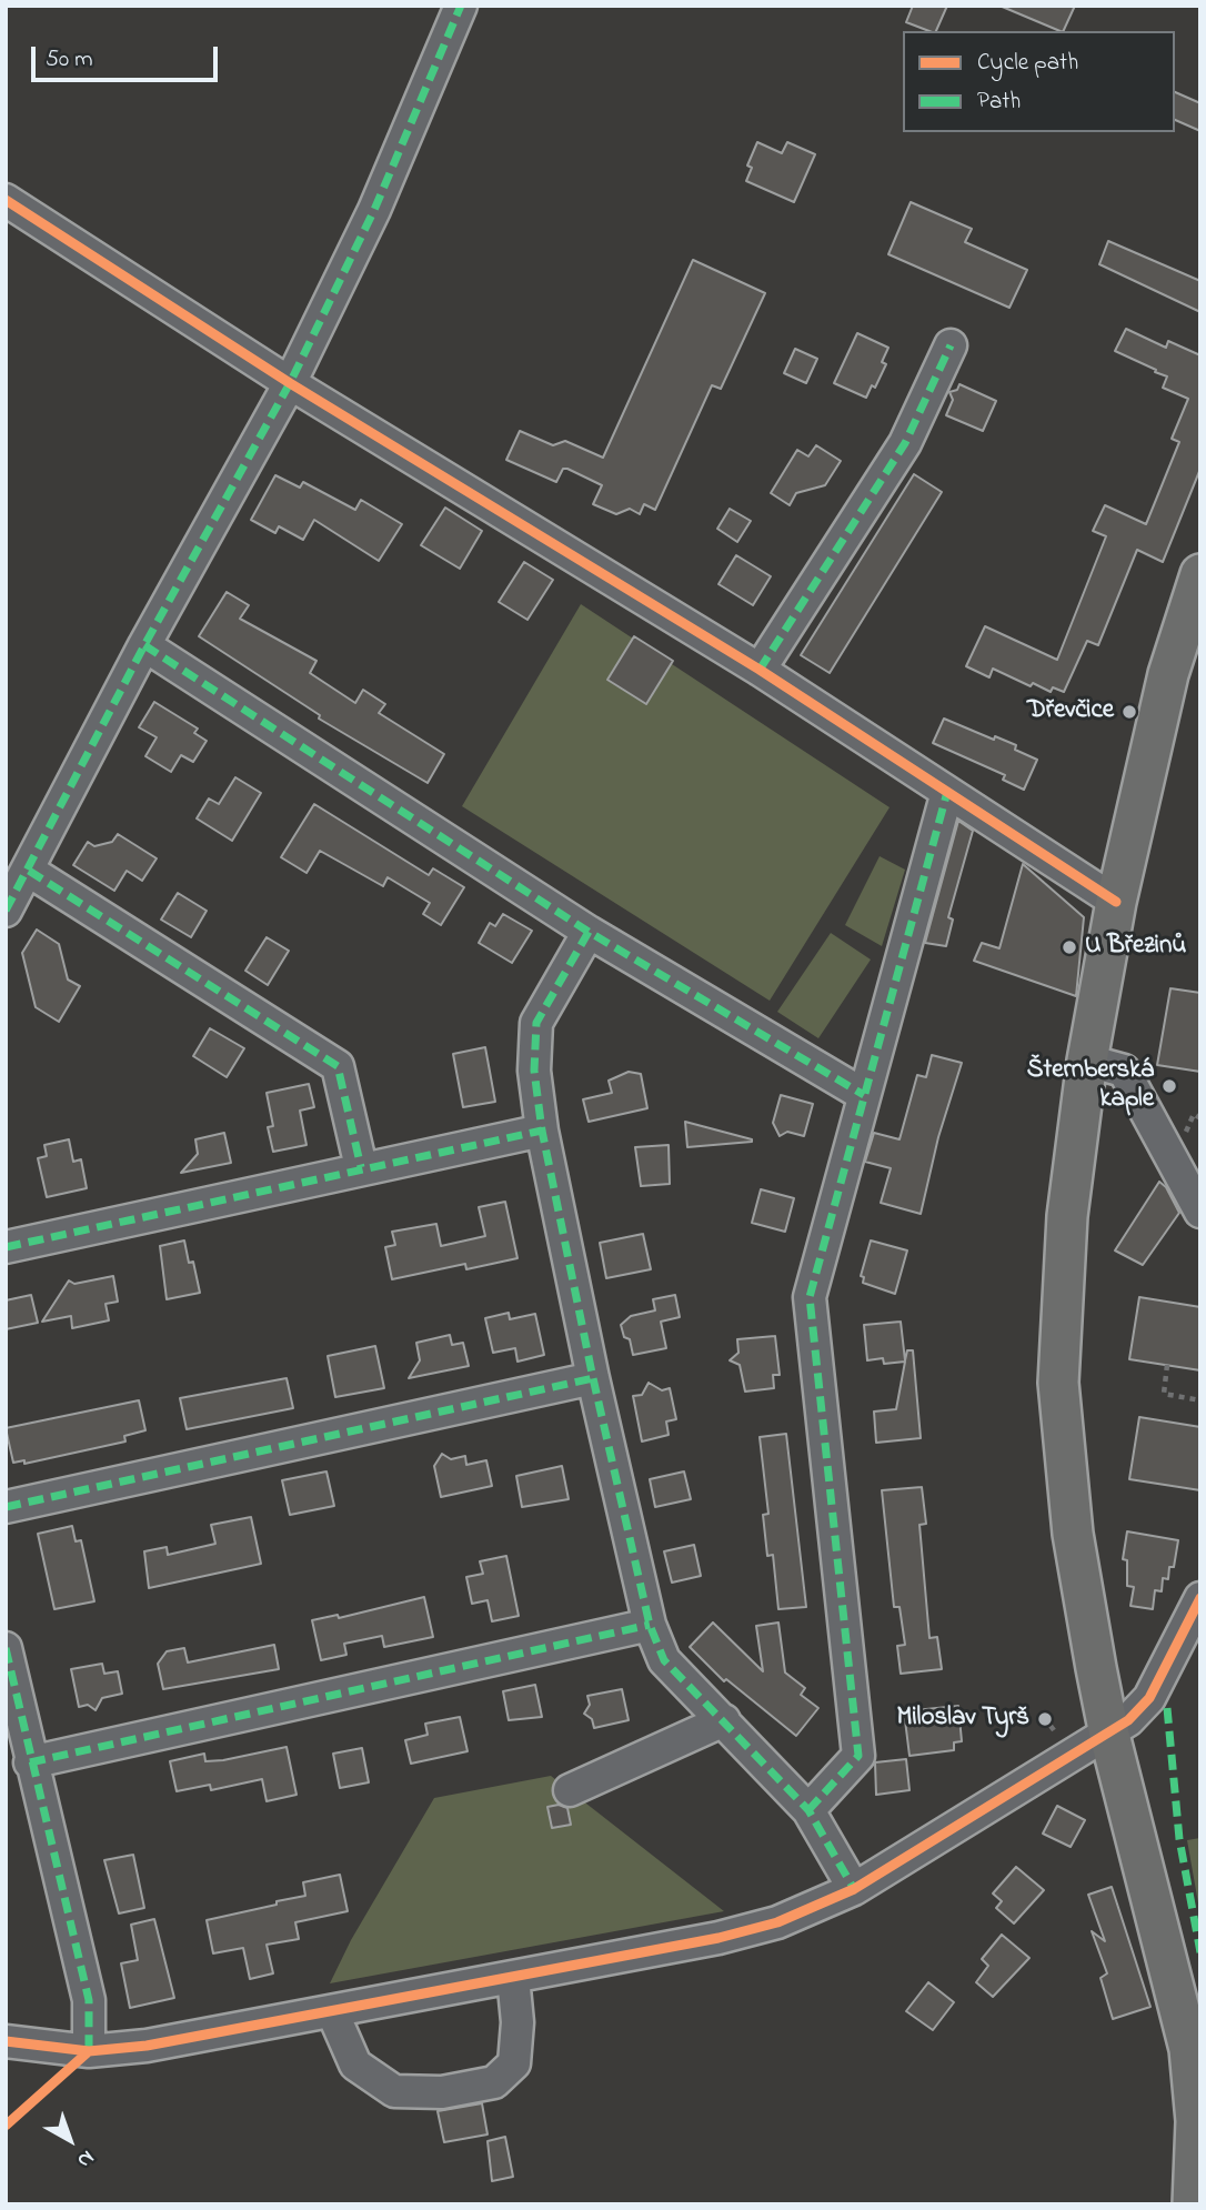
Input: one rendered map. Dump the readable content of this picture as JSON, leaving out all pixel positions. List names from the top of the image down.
{
  "places": [
    "Dřevčice",
    "U Březinů",
    "Šternberská kaple",
    "Miloslav Tyrš"
  ],
  "legend": ["Cycle path", "Path"],
  "scale_bar": "50 m",
  "north": "bottom right"
}
